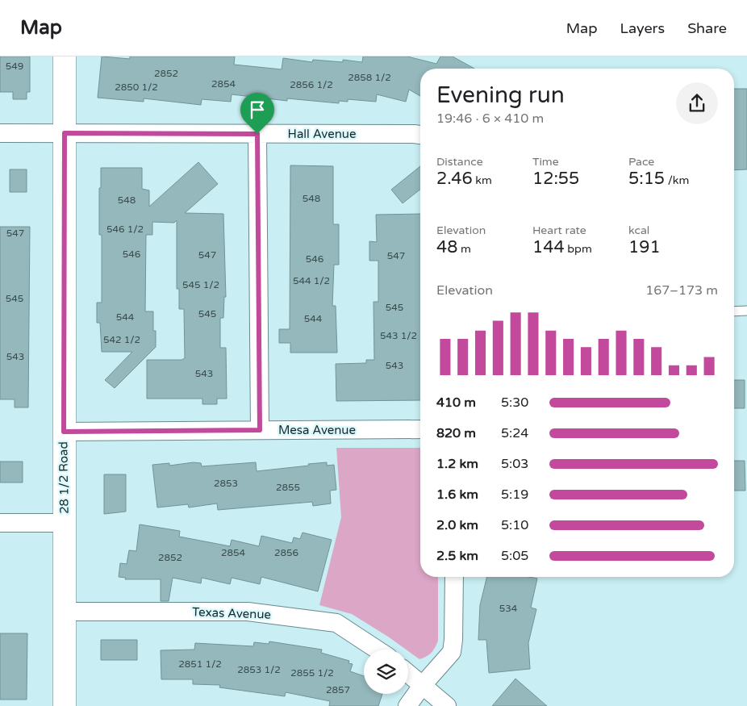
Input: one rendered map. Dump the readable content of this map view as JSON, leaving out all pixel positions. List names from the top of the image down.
{
  "streets": {
    "street": [
      "Hall Avenue",
      "Mesa Avenue",
      "28 1/2 Road",
      "Texas Avenue"
    ]
  },
  "crossings": [
    ["Hall Avenue", "28 1/2 Road"],
    ["Mesa Avenue", "28 1/2 Road"],
    ["28 1/2 Road", "Texas Avenue"]
  ],
  "house_numbers": [
    "549",
    "2852",
    "2858 1/2",
    "2854",
    "2856 1/2",
    "2850 1/2",
    "548",
    "548",
    "546 1/2",
    "547",
    "546",
    "547",
    "547",
    "546",
    "544 1/2",
    "545 1/2",
    "545",
    "545",
    "545",
    "544",
    "544",
    "543 1/2",
    "542 1/2",
    "543",
    "543",
    "543",
    "2853",
    "2855",
    "2854",
    "2856",
    "2852",
    "534",
    "2851 1/2",
    "2853 1/2",
    "2855 1/2",
    "2857"
  ],
  "page": {
    "header": "Map",
    "nav": ["Map", "Layers", "Share"],
    "heading": ["Evening run", "19:46 · 6 × 410 m"],
    "stats": [
      ["Distance", "2.46 km"],
      ["Time", "12:55"],
      ["Pace", "5:15 /km"],
      ["Elevation", "48 m"],
      ["Heart rate", "144 bpm"],
      ["kcal", "191"]
    ],
    "chart": ["Elevation", "167–173 m"],
    "list": [
      {
        "name": "410 m",
        "note": "5:30"
      },
      {
        "name": "820 m",
        "note": "5:24"
      },
      {
        "name": "1.2 km",
        "note": "5:03"
      },
      {
        "name": "1.6 km",
        "note": "5:19"
      },
      {
        "name": "2.0 km",
        "note": "5:10"
      },
      {
        "name": "2.5 km",
        "note": "5:05"
      }
    ]
  }
}
